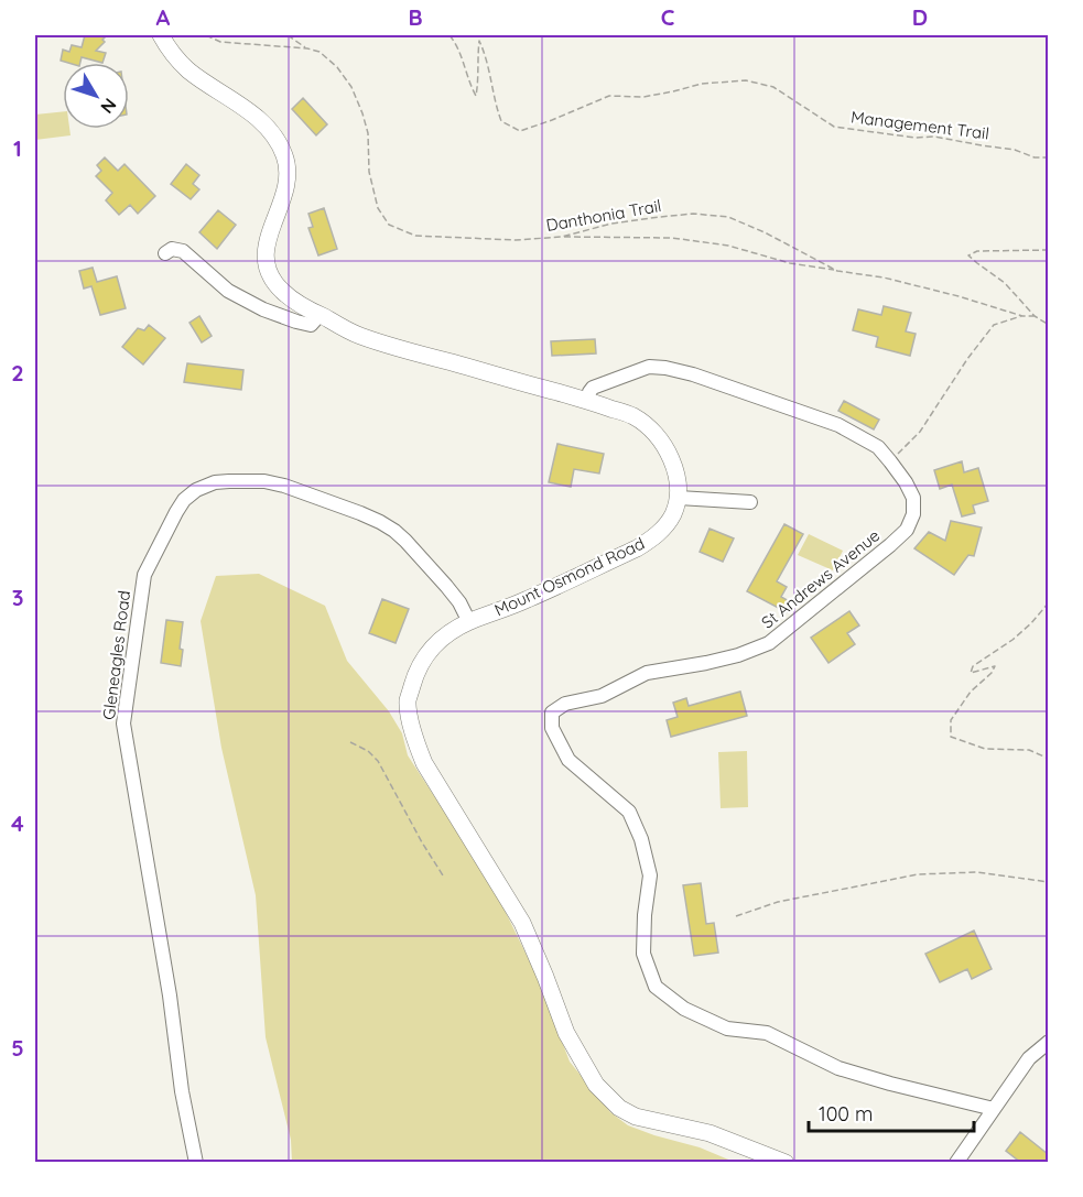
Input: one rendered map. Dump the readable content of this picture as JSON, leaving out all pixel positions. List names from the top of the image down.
{
  "streets": {
    "street": ["Mount Osmond Road", "St Andrews Avenue", "Gleneagles Road"],
    "path": ["Management Trail", "Danthonia Trail"]
  },
  "crossings": [
    ["Mount Osmond Road", "Gleneagles Road"]
  ],
  "scale_bar": "100 m",
  "north": "bottom right",
  "grid": {
    "columns": [
      "A",
      "B",
      "C",
      "D"
    ],
    "rows": [
      "1",
      "2",
      "3",
      "4",
      "5"
    ]
  }
}
